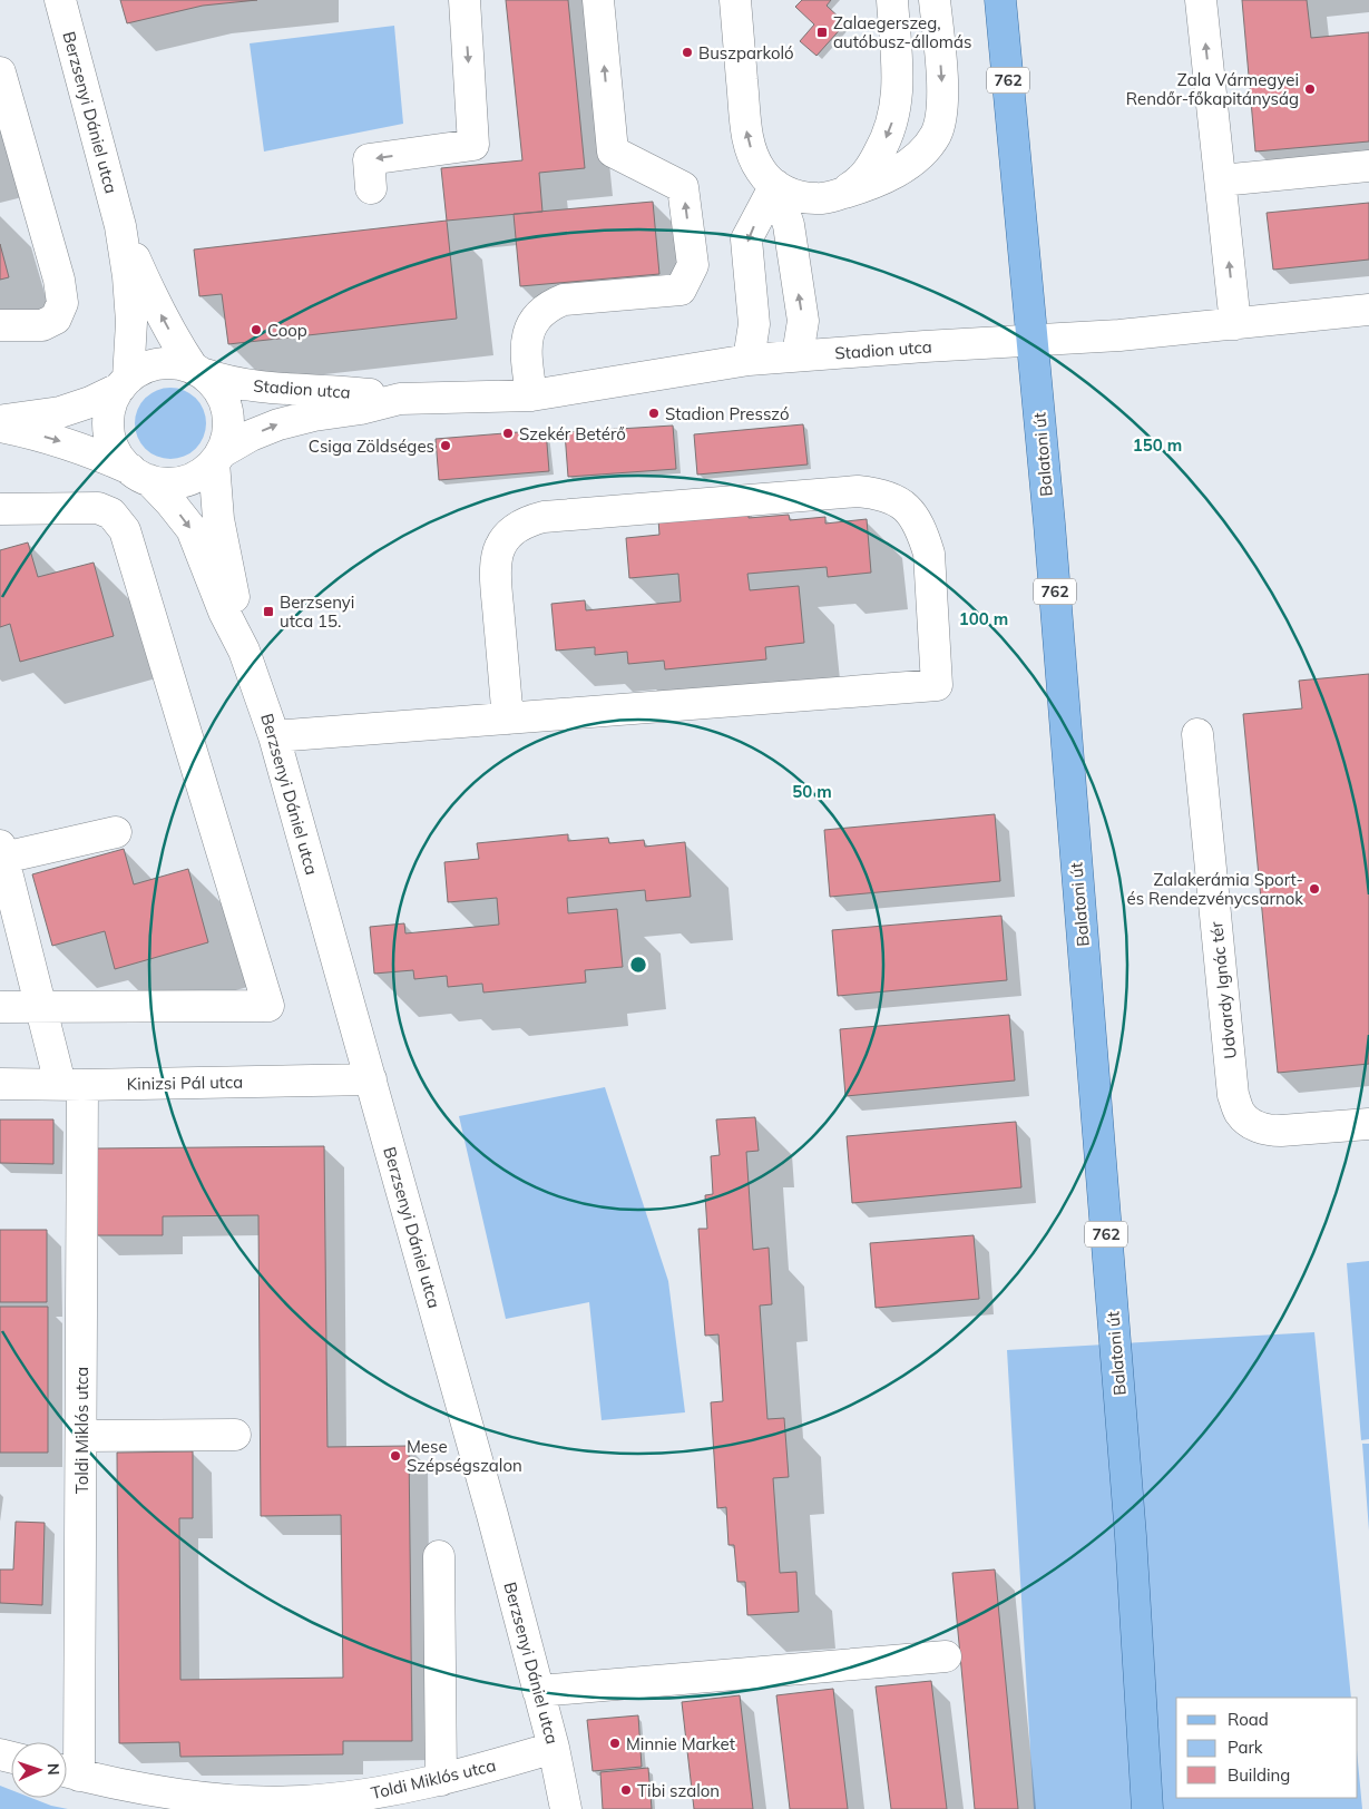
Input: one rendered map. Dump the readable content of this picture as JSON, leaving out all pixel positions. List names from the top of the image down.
{
  "streets": {
    "main road": ["762", "Balatoni út"],
    "street": [
      "Berzsenyi Dániel utca",
      "Stadion utca",
      "Udvardy Ignác tér",
      "Kinizsi Pál utca",
      "Toldi Miklós utca"
    ]
  },
  "crossings": [
    ["Berzsenyi Dániel utca", "Stadion utca"],
    ["Berzsenyi Dániel utca", "Kinizsi Pál utca"],
    ["Berzsenyi Dániel utca", "Toldi Miklós utca"],
    ["Stadion utca", "Balatoni út"],
    ["Kinizsi Pál utca", "Toldi Miklós utca"]
  ],
  "places": {
    "transit": ["Zalaegerszeg, autóbusz-állomás", "Berzsenyi utca 15."],
    "other": [
      "Buszparkoló",
      "Zala Vármegyei Rendőr-főkapitányság",
      "Coop",
      "Stadion Presszó",
      "Szekér Betérő",
      "Csiga Zöldséges",
      "Zalakerámia Sport- és Rendezvénycsarnok",
      "Mese Szépségszalon",
      "Minnie Market",
      "Tibi szalon"
    ]
  },
  "legend": ["Road", "Park", "Building"],
  "north": "right",
  "rings": ["150 m", "100 m", "50 m"]
}
